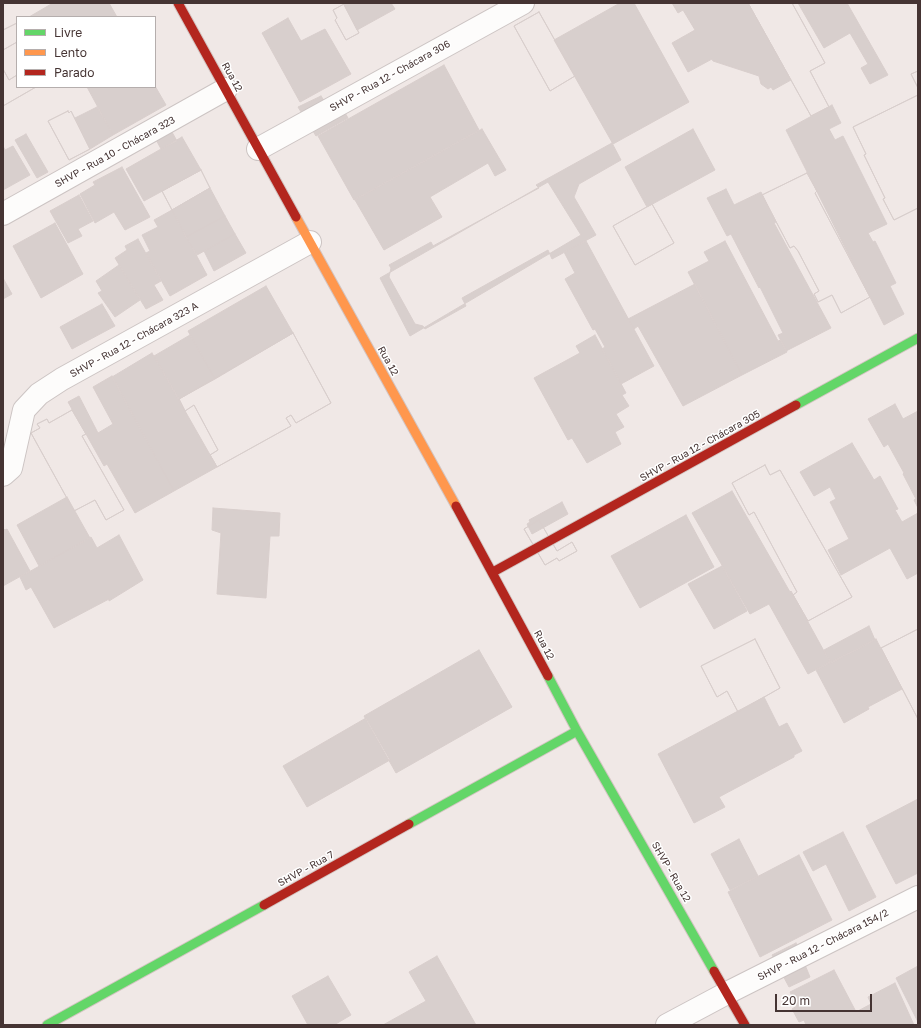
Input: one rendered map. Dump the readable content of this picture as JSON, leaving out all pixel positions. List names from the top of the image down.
{
  "streets": {
    "street": [
      "SHVP - Rua 12 - Chácara 306",
      "Rua 12",
      "SHVP - Rua 10 - Chácara 323",
      "SHVP - Rua 12 - Chácara 323 A",
      "SHVP - Rua 12 - Chácara 305",
      "SHVP - Rua 7",
      "SHVP - Rua 12",
      "SHVP - Rua 12 - Chácara 154/2"
    ]
  },
  "crossings": [
    ["SHVP - Rua 12 - Chácara 306", "Rua 12"],
    ["Rua 12", "SHVP - Rua 10 - Chácara 323"],
    ["Rua 12", "SHVP - Rua 12 - Chácara 323 A"],
    ["Rua 12", "SHVP - Rua 12 - Chácara 305"],
    ["Rua 12", "SHVP - Rua 7"],
    ["Rua 12", "SHVP - Rua 12"],
    ["SHVP - Rua 7", "SHVP - Rua 12"],
    ["SHVP - Rua 12", "SHVP - Rua 12 - Chácara 154/2"]
  ],
  "legend": ["Livre", "Lento", "Parado"],
  "scale_bar": "20 m"
}
